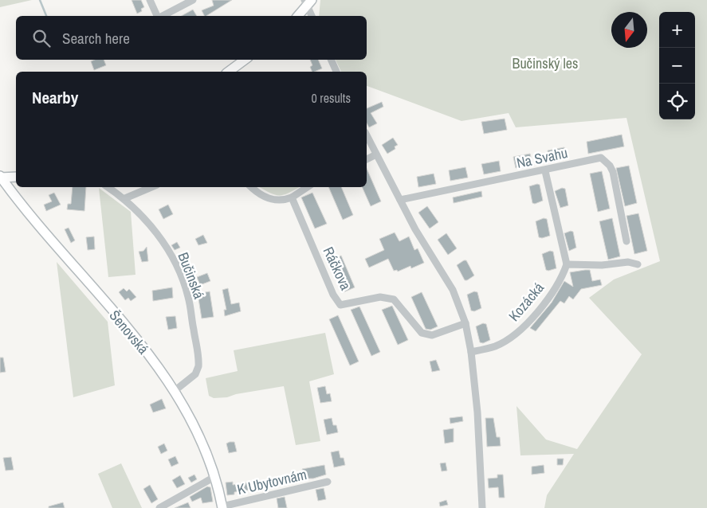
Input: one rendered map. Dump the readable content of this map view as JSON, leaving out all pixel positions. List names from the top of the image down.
{
  "streets": {
    "main road": ["Šenovská"],
    "street": [
      "Na Svahu",
      "Ráčkova",
      "Bučinská",
      "Kozácká",
      "K Ubytovnám"
    ]
  },
  "crossings": [
    ["Bučinská", "Šenovská"],
    ["Šenovská", "K Ubytovnám"]
  ],
  "parks": ["Bučinský les"],
  "north": "bottom",
  "page": {
    "map_buttons": ["+", "−"],
    "search": "Search here",
    "heading": ["Nearby", "0 results"]
  }
}
